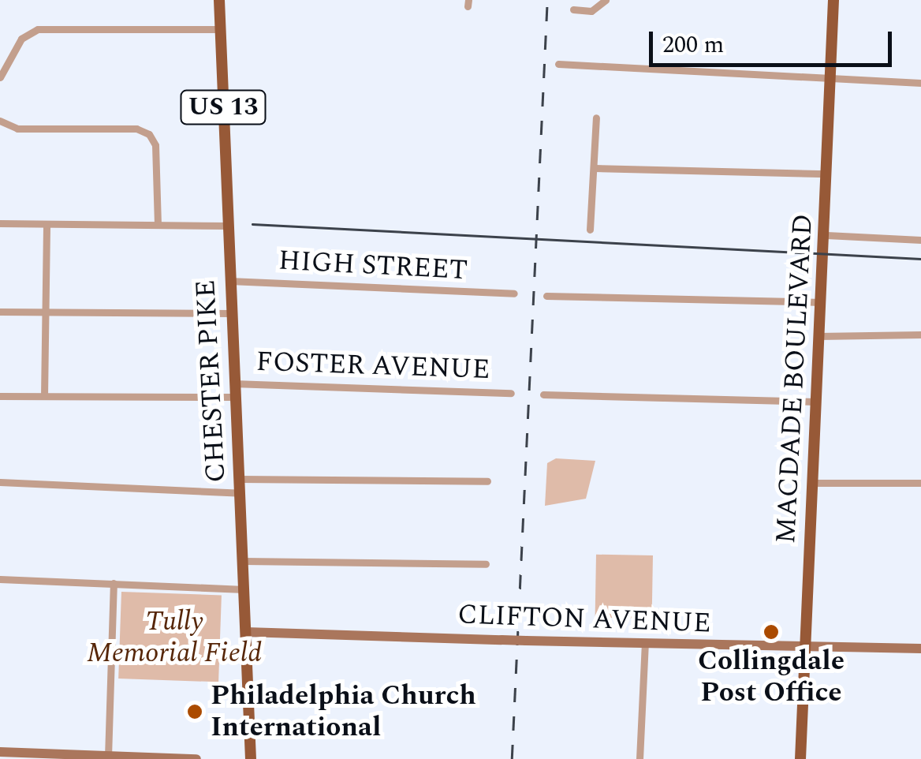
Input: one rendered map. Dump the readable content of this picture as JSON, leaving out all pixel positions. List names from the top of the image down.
{
  "streets": {
    "main road": ["US 13", "MACDADE BOULEVARD", "CHESTER PIKE"],
    "street": ["HIGH STREET", "FOSTER AVENUE", "CLIFTON AVENUE"]
  },
  "crossings": [
    ["HIGH STREET", "CHESTER PIKE"],
    ["FOSTER AVENUE", "CHESTER PIKE"],
    ["MACDADE BOULEVARD", "CLIFTON AVENUE"],
    ["CHESTER PIKE", "CLIFTON AVENUE"]
  ],
  "parks": ["Tully Memorial Field"],
  "places": ["Collingdale Post Office", "Philadelphia Church International"],
  "scale_bar": "200 m"
}
